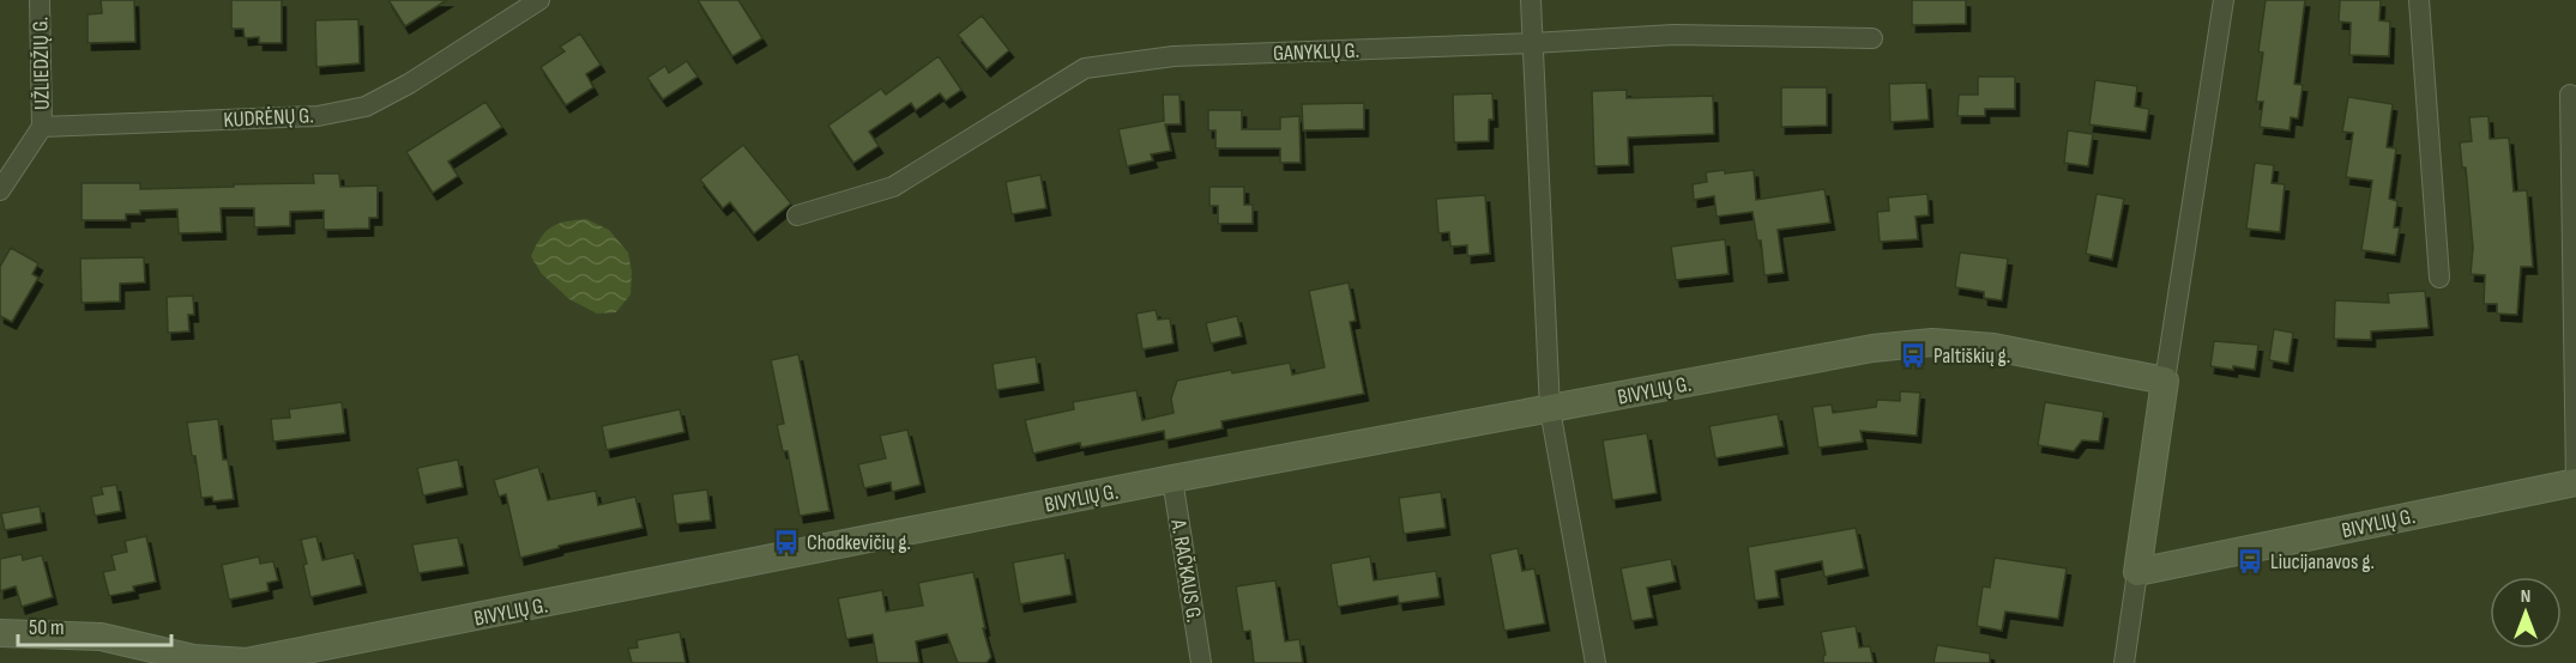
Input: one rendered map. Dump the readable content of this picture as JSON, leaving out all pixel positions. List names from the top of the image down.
{
  "streets": {
    "street": [
      "GANYKLŲ G.",
      "UŽLIEDŽIŲ G.",
      "KUDRĖNŲ G.",
      "BIVYLIŲ G.",
      "A. RAČKAUS G."
    ]
  },
  "crossings": [
    ["UŽLIEDŽIŲ G.", "KUDRĖNŲ G."],
    ["BIVYLIŲ G.", "A. RAČKAUS G."]
  ],
  "places": {
    "bus stop": ["Paltiškių g.", "Chodkevičių g.", "Liucijanavos g."]
  },
  "scale_bar": "50 m",
  "north": "top"
}
